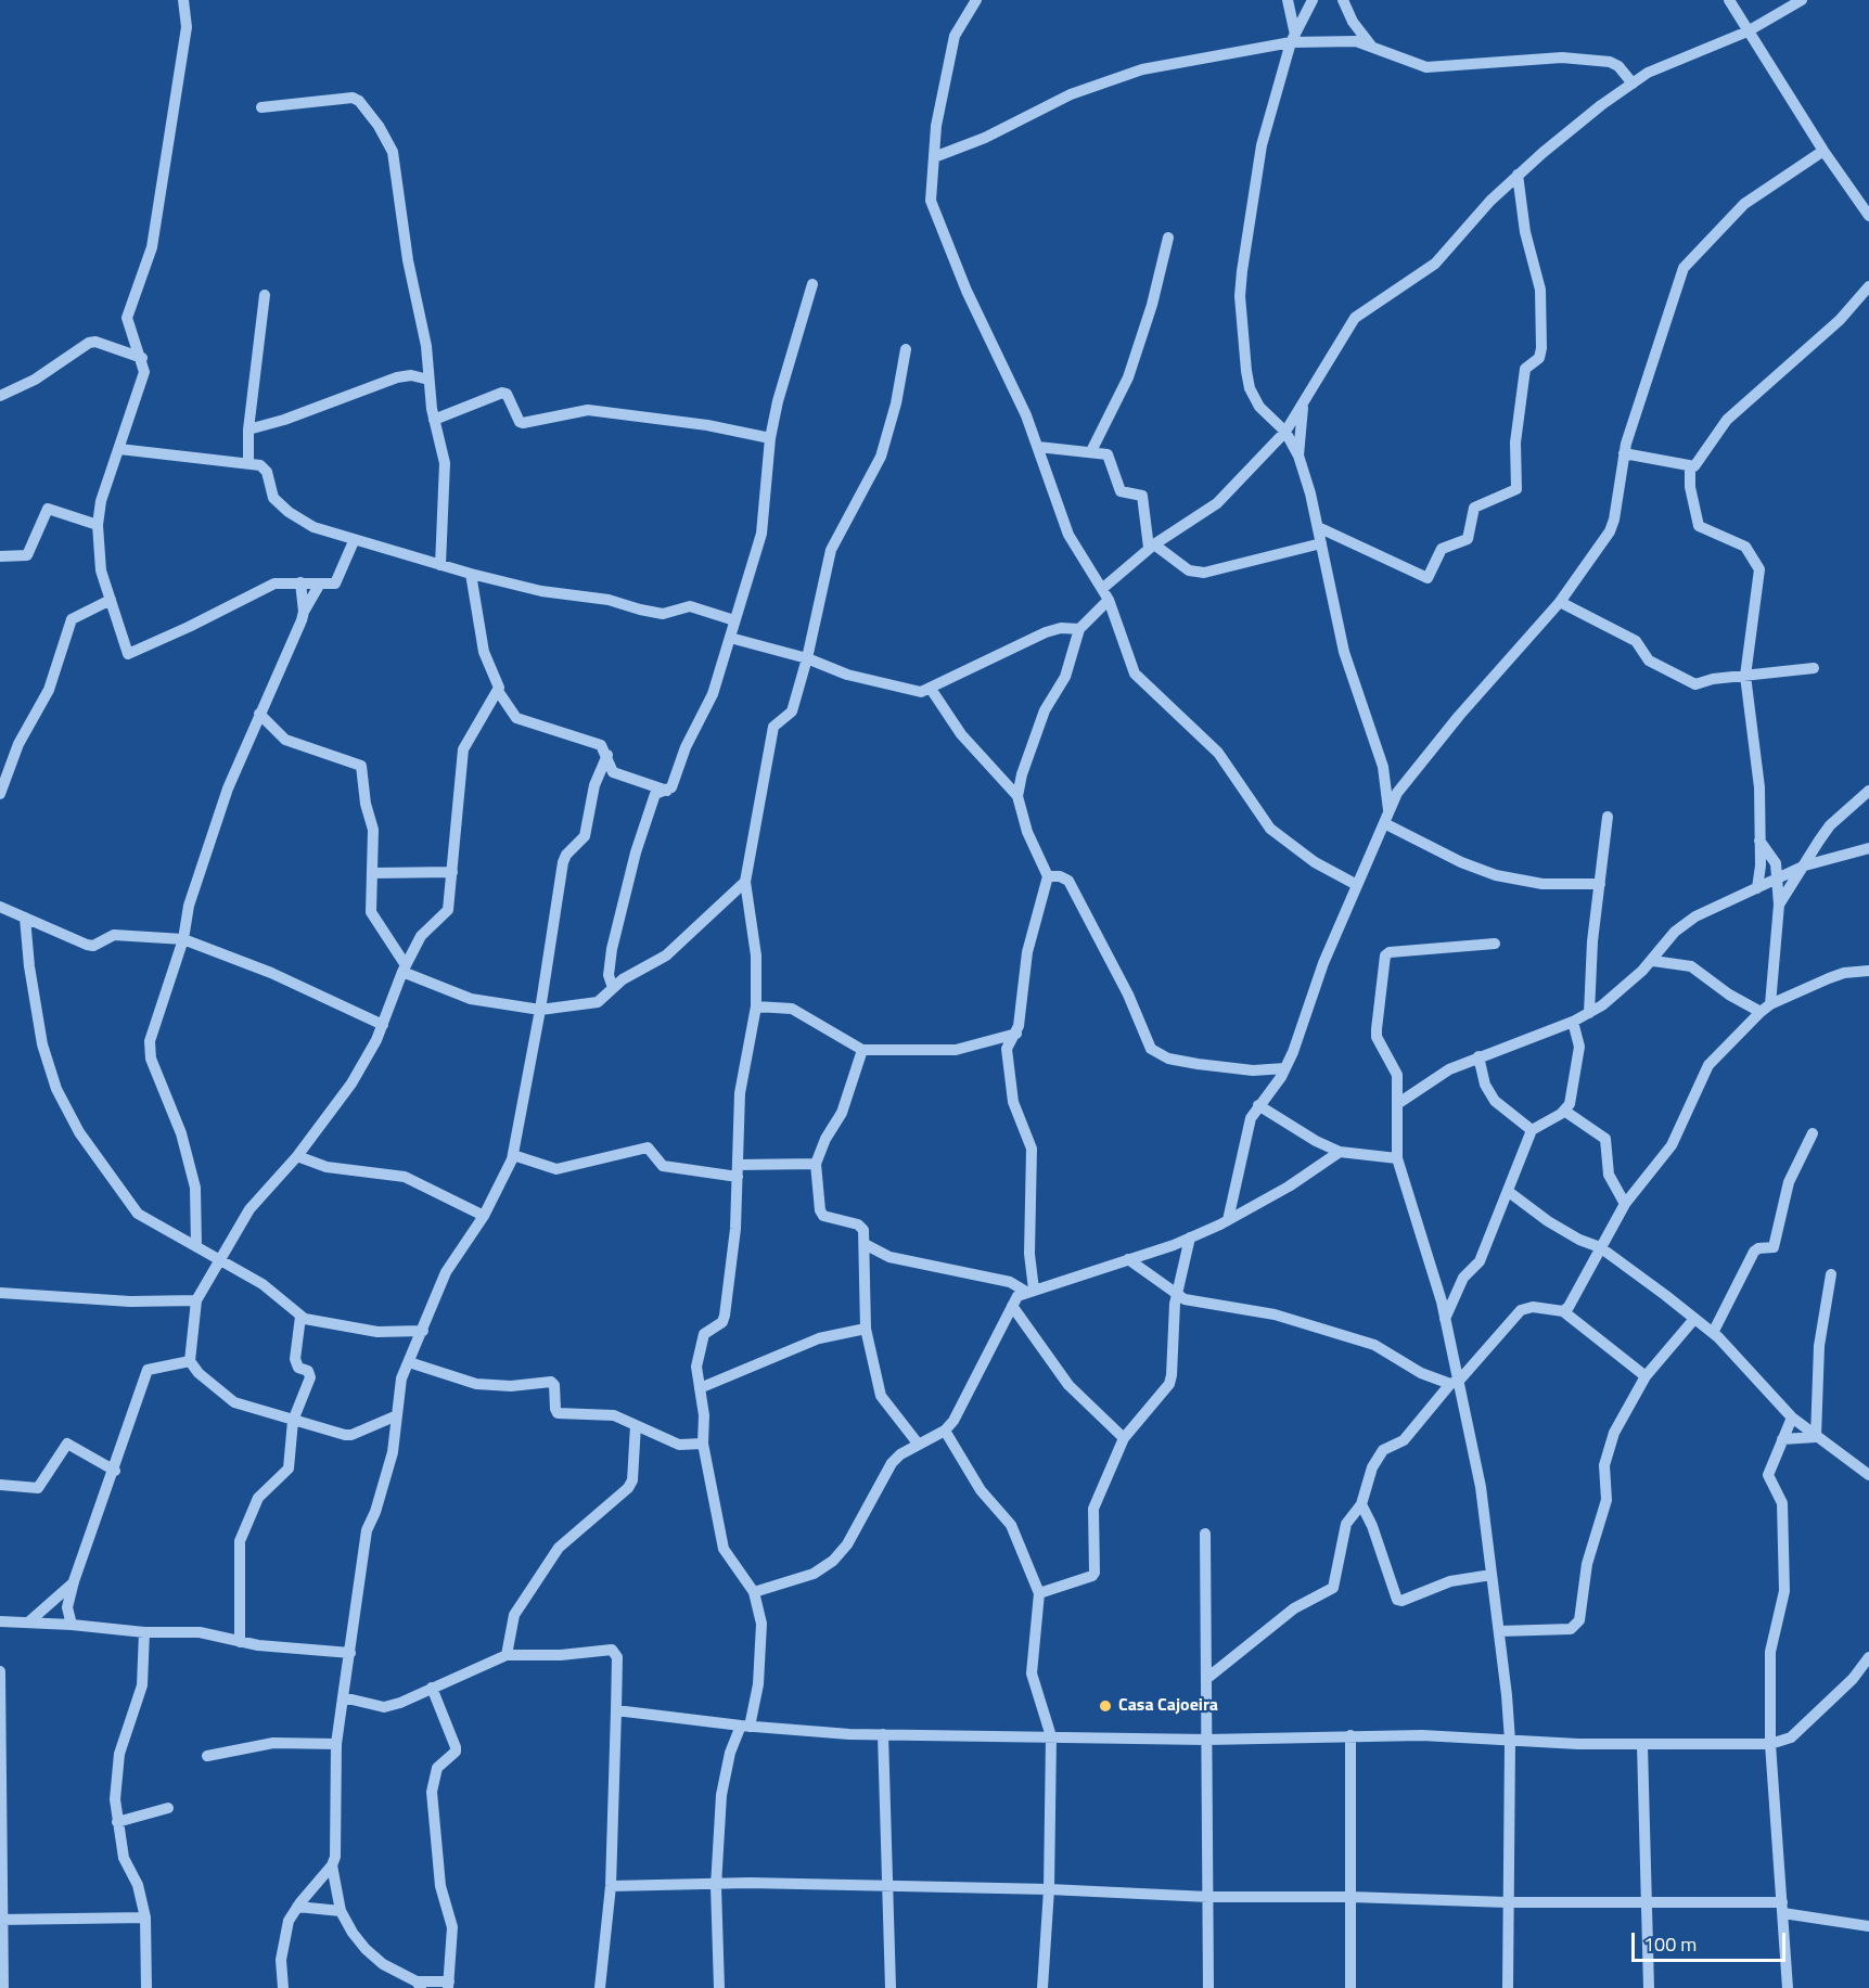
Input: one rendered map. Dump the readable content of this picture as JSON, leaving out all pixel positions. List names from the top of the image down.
{
  "places": ["Casa Cajoeira"],
  "scale_bar": "100 m"
}
